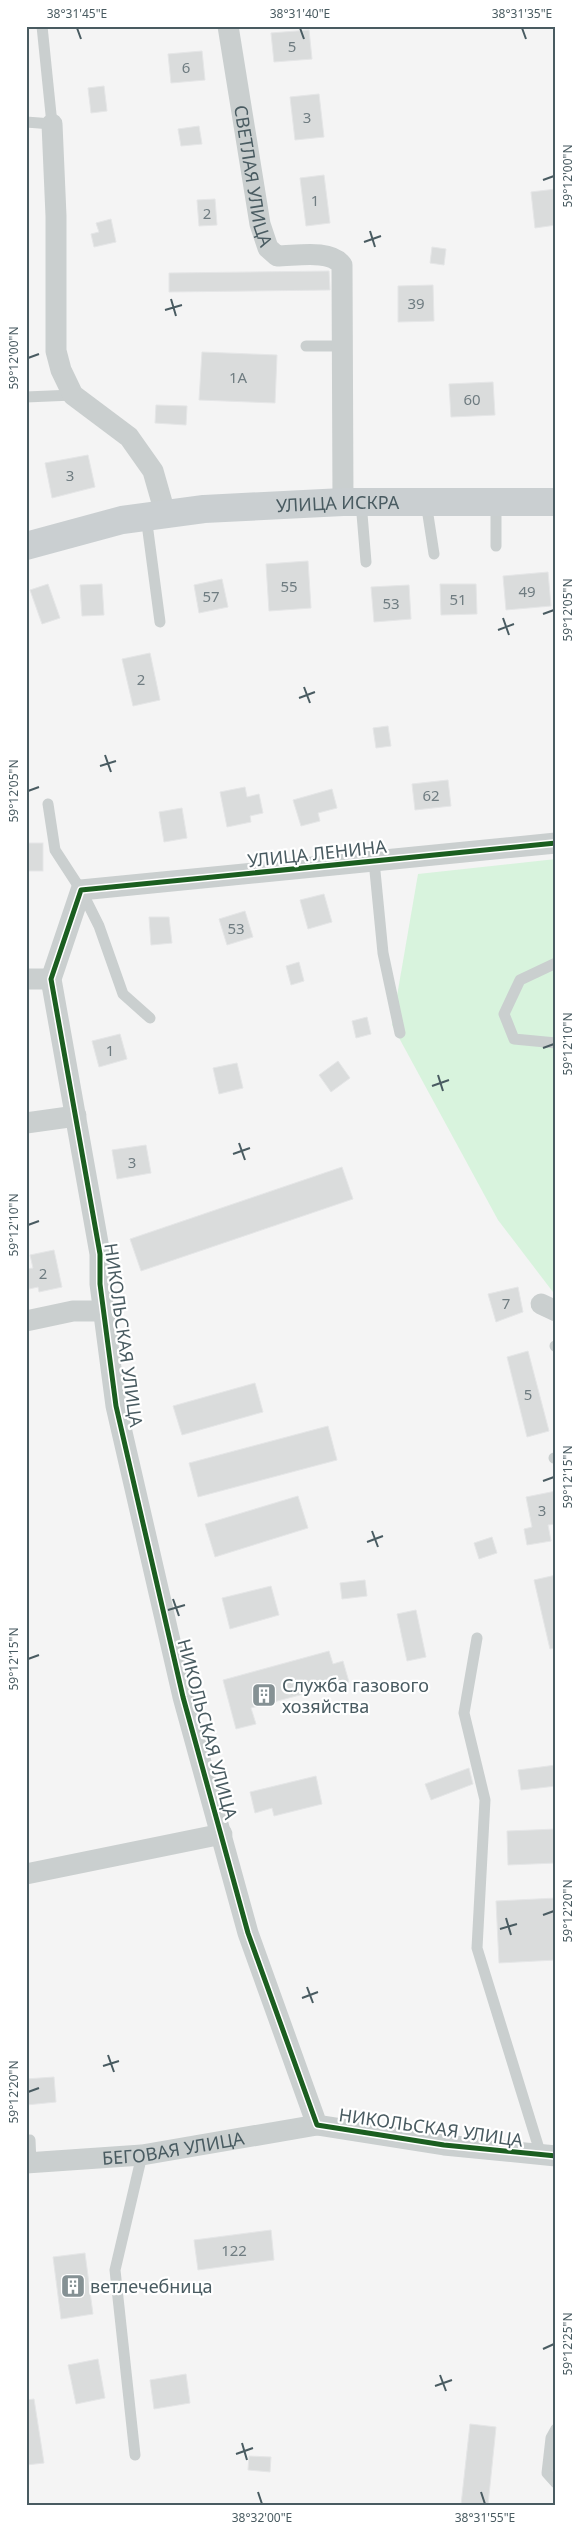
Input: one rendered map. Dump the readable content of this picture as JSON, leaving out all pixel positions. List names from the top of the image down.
{
  "streets": {
    "street": [
      "СВЕТЛАЯ УЛИЦА",
      "УЛИЦА ИСКРА",
      "УЛИЦА ЛЕНИНА",
      "НИКОЛЬСКАЯ УЛИЦА",
      "БЕГОВАЯ УЛИЦА"
    ]
  },
  "crossings": [
    ["СВЕТЛАЯ УЛИЦА", "УЛИЦА ИСКРА"],
    ["УЛИЦА ЛЕНИНА", "НИКОЛЬСКАЯ УЛИЦА"],
    ["НИКОЛЬСКАЯ УЛИЦА", "БЕГОВАЯ УЛИЦА"]
  ],
  "places": {
    "building": ["Служба газового хозяйства", "ветлечебница"]
  },
  "house_numbers": [
    "5",
    "6",
    "3",
    "1",
    "2",
    "39",
    "1А",
    "60",
    "3",
    "55",
    "49",
    "57",
    "51",
    "53",
    "2",
    "62",
    "53",
    "1",
    "3",
    "2",
    "7",
    "5",
    "3",
    "122"
  ],
  "coordinates": [
    "38°31'45\"E",
    "38°31'40\"E",
    "38°31'35\"E",
    "59°12'00\"N",
    "59°12'05\"N",
    "59°12'10\"N",
    "59°12'15\"N",
    "59°12'20\"N",
    "59°12'25\"N",
    "38°32'00\"E",
    "38°31'55\"E"
  ]
}
